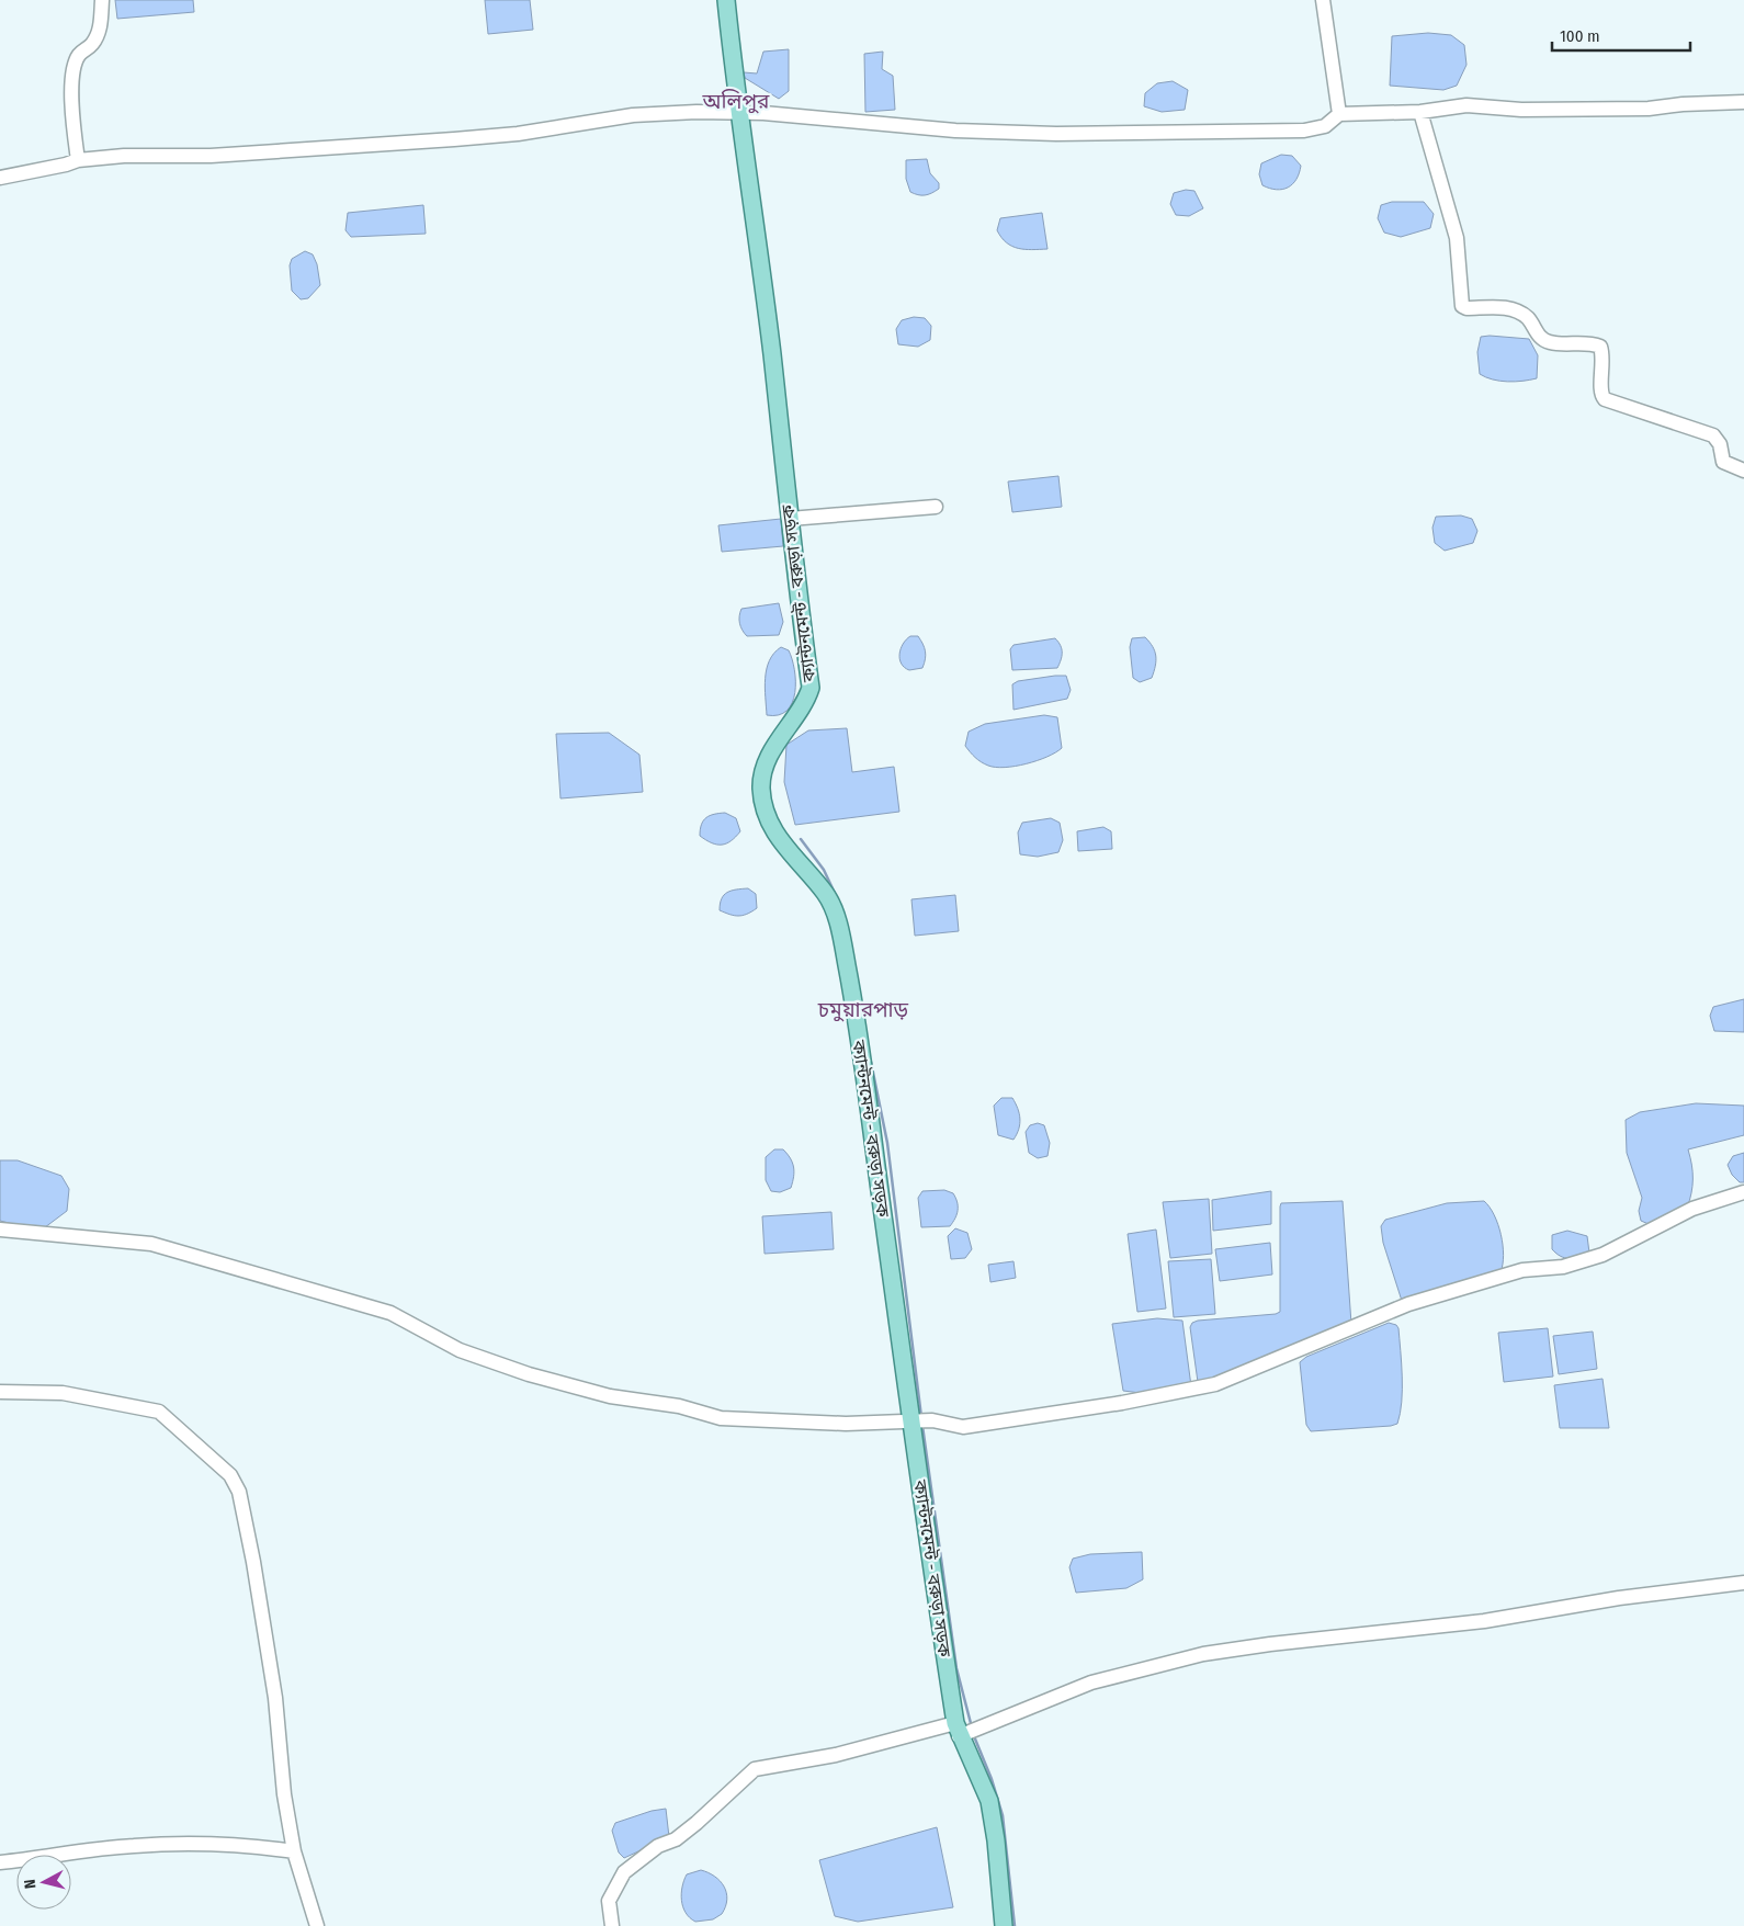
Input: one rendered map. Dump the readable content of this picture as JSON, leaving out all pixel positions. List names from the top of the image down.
{
  "streets": {
    "main road": ["ক্যান্টনমেন্ট - বরুড়া সড়ক"]
  },
  "districts": ["অলিপুর", "চমুয়ারপাড়"],
  "scale_bar": "100 m",
  "north": "left"
}
